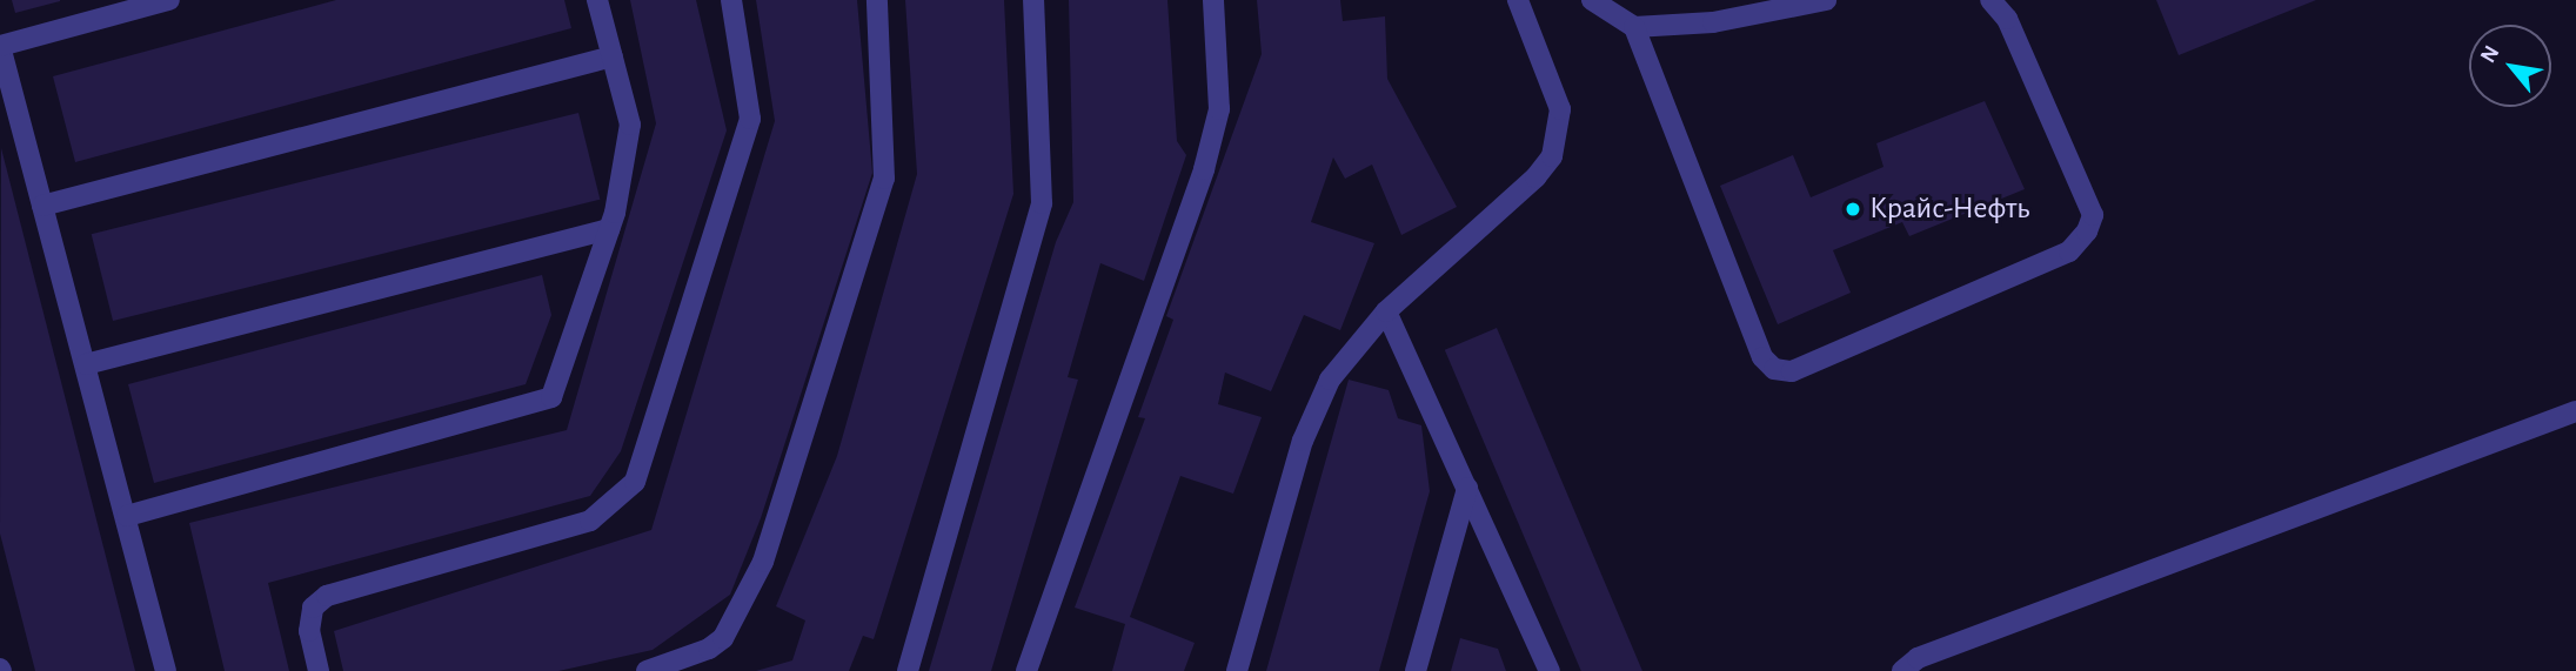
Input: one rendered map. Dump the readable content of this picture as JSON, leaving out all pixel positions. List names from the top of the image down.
{
  "places": ["Крайс-Нефть"],
  "north": "top left"
}
